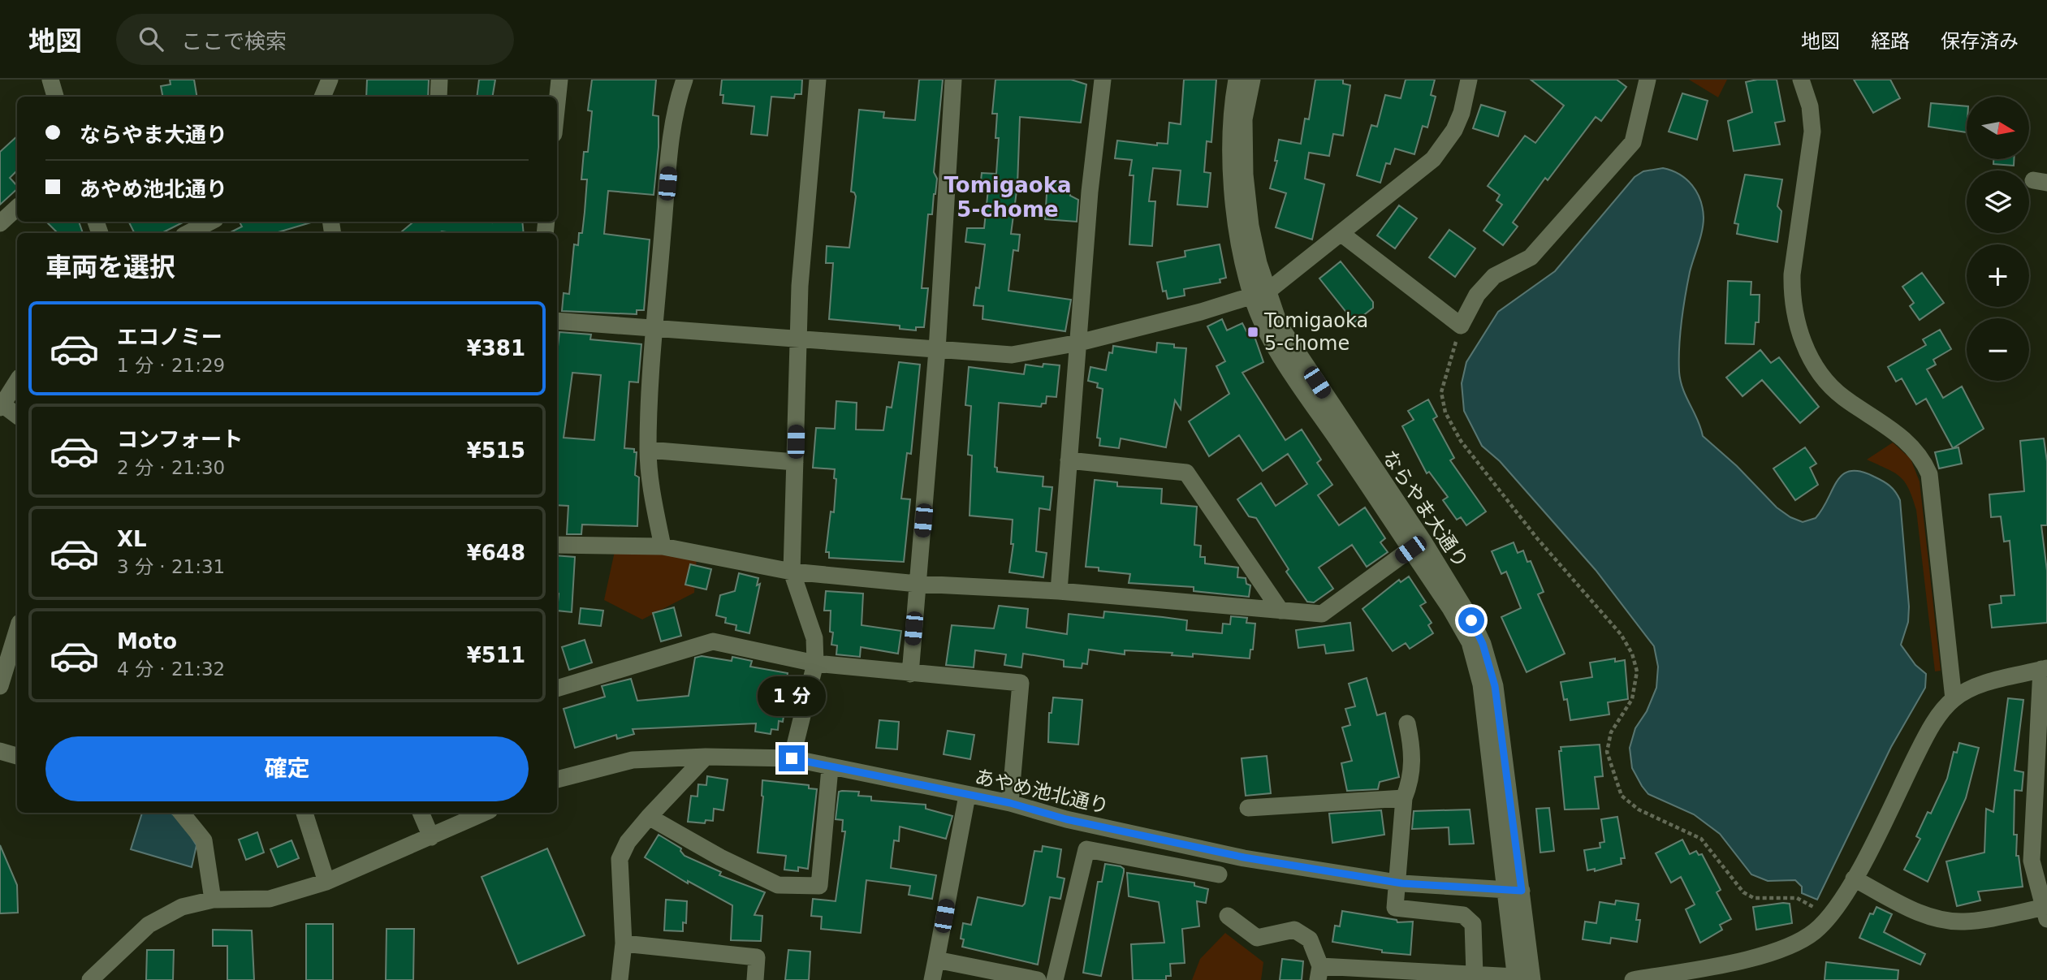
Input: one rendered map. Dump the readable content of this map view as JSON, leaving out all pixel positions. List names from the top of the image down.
{
  "streets": {
    "street": ["ならやま大通り", "あやめ池北通り"]
  },
  "crossings": [
    ["ならやま大通り", "あやめ池北通り"]
  ],
  "districts": ["Tomigaoka 5-chome"],
  "places": {
    "transit": ["Tomigaoka 5-chome"]
  },
  "north": "right",
  "page": {
    "header": "地図",
    "search": "ここで検索",
    "nav": ["地図", "経路", "保存済み"],
    "map_buttons": ["+", "−"],
    "banner": ["ならやま大通り", "あやめ池北通り"],
    "heading": "車両を選択",
    "list": [
      {
        "name": "エコノミー",
        "note": "1 分 · 21:29",
        "value": "¥381"
      },
      {
        "name": "コンフォート",
        "note": "2 分 · 21:30",
        "value": "¥515"
      },
      {
        "name": "XL",
        "note": "3 分 · 21:31",
        "value": "¥648"
      },
      {
        "name": "Moto",
        "note": "4 分 · 21:32",
        "value": "¥511"
      }
    ],
    "bubble": "1 分",
    "buttons": "確定"
  }
}
